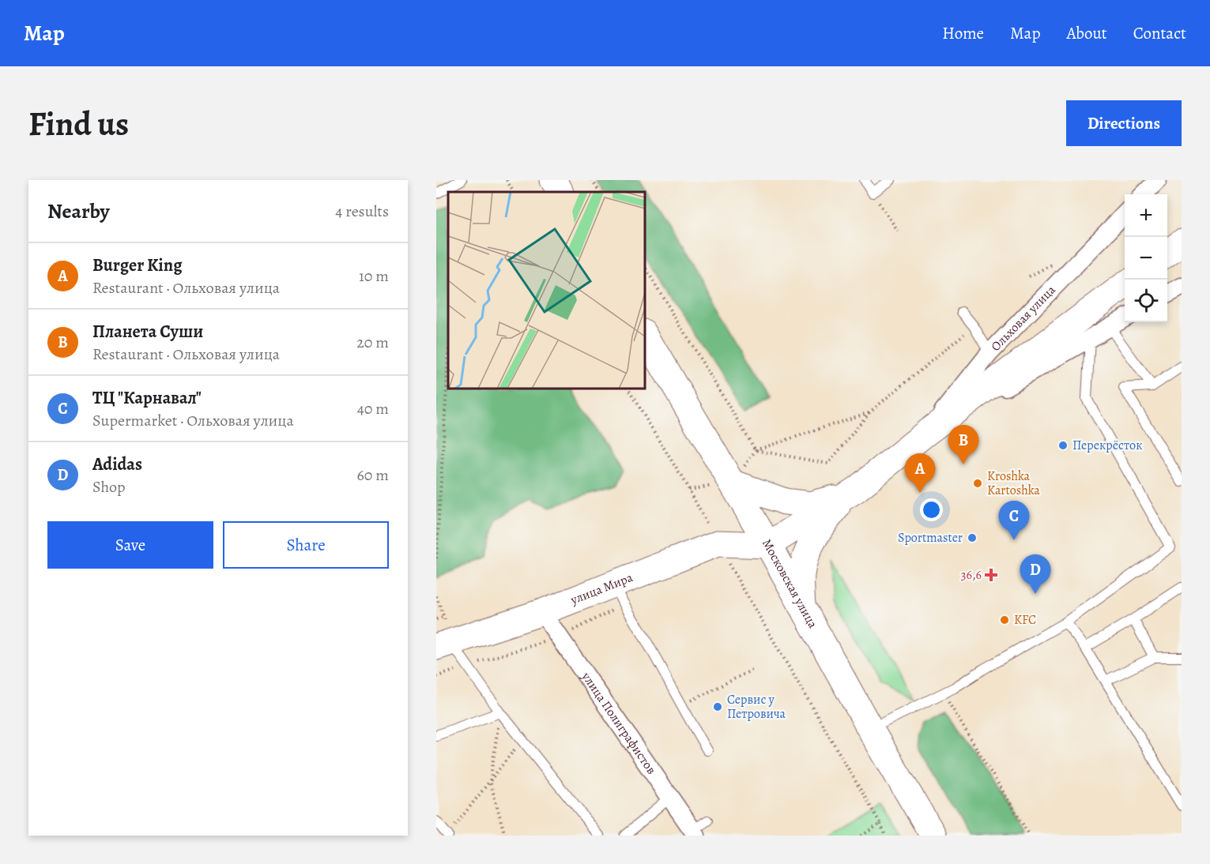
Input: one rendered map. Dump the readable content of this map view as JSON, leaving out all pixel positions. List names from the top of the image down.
{
  "streets": {
    "main road": ["Ольховая улица", "Московская улица", "улица Мира"],
    "street": ["улица Полиграфистов"]
  },
  "crossings": [
    ["Ольховая улица", "Московская улица"],
    ["Ольховая улица", "улица Мира"],
    ["Московская улица", "улица Мира"],
    ["улица Мира", "улица Полиграфистов"]
  ],
  "places": {
    "other": [
      "Перекрёсток",
      "Kroshka Kartoshka",
      "Sportmaster",
      "KFC",
      "Сервис у Петровича"
    ],
    "health": ["36,6"]
  },
  "page": {
    "header": "Map",
    "nav": [
      "Home",
      "Map",
      "About",
      "Contact"
    ],
    "buttons": [
      "Directions",
      ["Save", "Share"]
    ],
    "title": "Find us",
    "heading": ["Nearby", "4 results"],
    "map_buttons": ["+", "−"],
    "list": [
      {
        "mark": "A",
        "name": "Burger King",
        "note": "Restaurant · Ольховая улица",
        "value": "10 m"
      },
      {
        "mark": "B",
        "name": "Планета Суши",
        "note": "Restaurant · Ольховая улица",
        "value": "20 m"
      },
      {
        "mark": "C",
        "name": "ТЦ \"Карнавал\"",
        "note": "Supermarket · Ольховая улица",
        "value": "40 m"
      },
      {
        "mark": "D",
        "name": "Adidas",
        "note": "Shop",
        "value": "60 m"
      }
    ],
    "pins": [
      "B",
      "A",
      "C",
      "D"
    ]
  }
}
